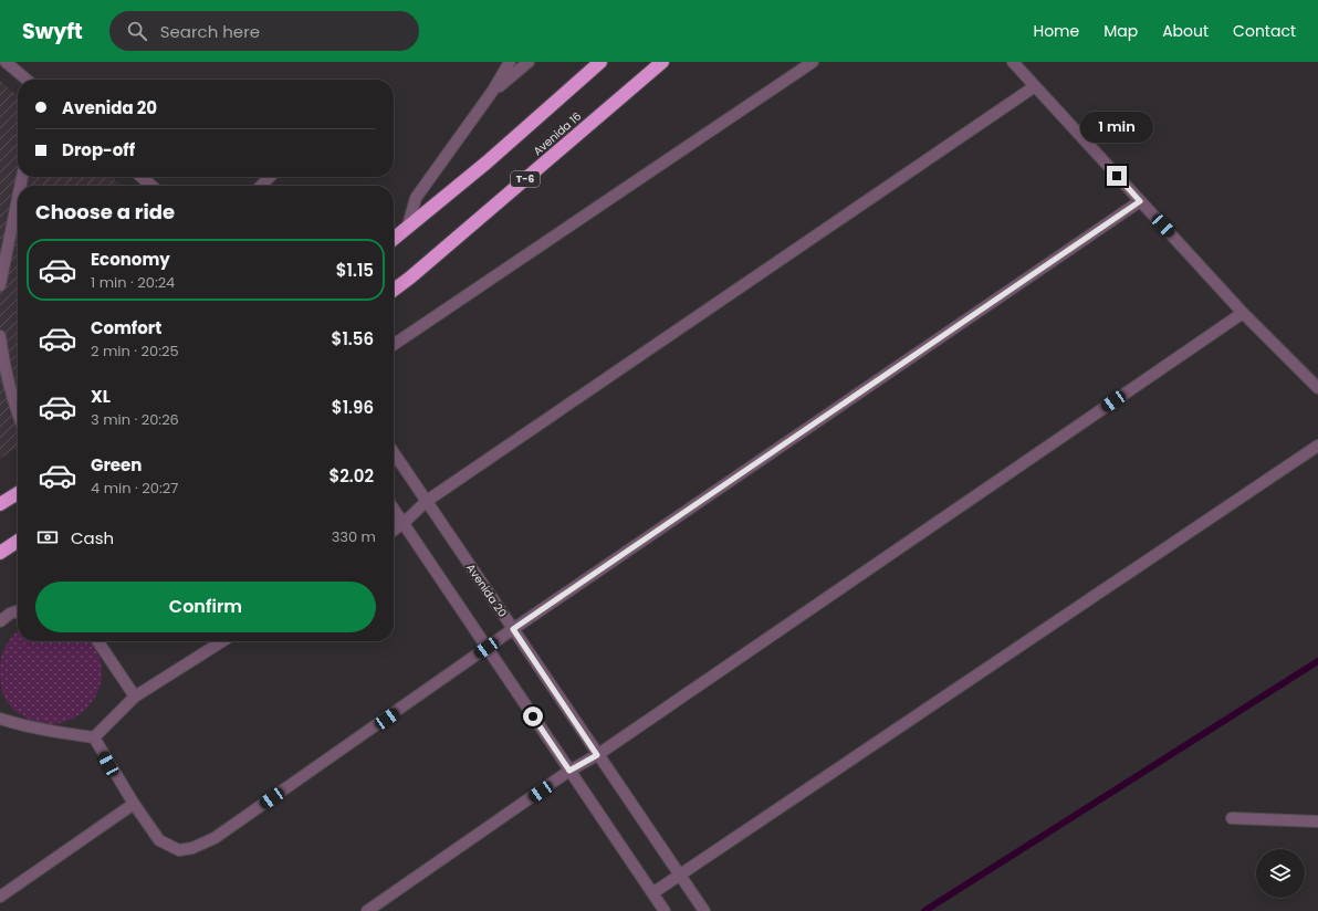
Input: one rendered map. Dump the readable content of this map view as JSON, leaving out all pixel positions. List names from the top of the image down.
{
  "streets": {
    "highway": ["Avenida 16", "T-6"],
    "street": ["Avenida 20"]
  },
  "page": {
    "header": "Swyft",
    "search": "Search here",
    "nav": [
      "Home",
      "Map",
      "About",
      "Contact"
    ],
    "banner": ["Avenida 20", "Drop-off"],
    "bubble": "1 min",
    "heading": "Choose a ride",
    "list": [
      {
        "name": "Economy",
        "note": "1 min · 20:24",
        "value": "$1.15"
      },
      {
        "name": "Comfort",
        "note": "2 min · 20:25",
        "value": "$1.56"
      },
      {
        "name": "XL",
        "note": "3 min · 20:26",
        "value": "$1.96"
      },
      {
        "name": "Green",
        "note": "4 min · 20:27",
        "value": "$2.02"
      }
    ],
    "pay": ["Cash", "330 m"],
    "buttons": "Confirm"
  }
}
